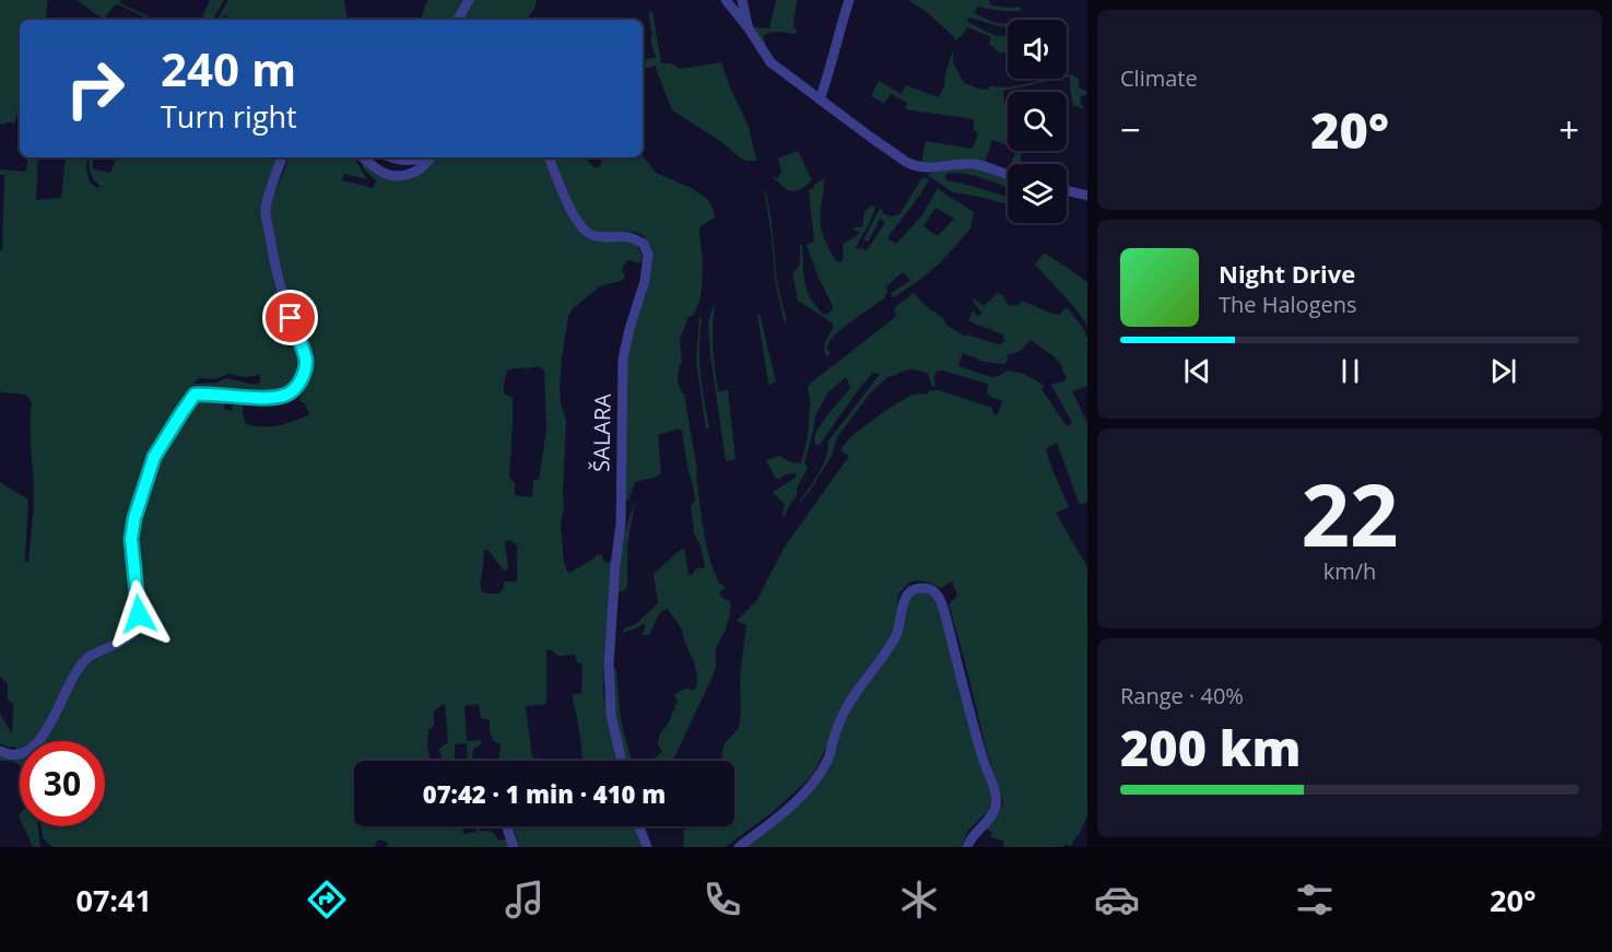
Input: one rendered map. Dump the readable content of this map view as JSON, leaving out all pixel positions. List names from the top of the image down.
{
  "streets": {
    "street": ["ŠALARA"]
  },
  "page": {
    "tile": [
      "Climate",
      ["22", "km/h"],
      ["Range · 40%", "200 km"]
    ],
    "turn": ["240 m", "Turn right"],
    "heat": ["−", "20°", "+"],
    "song": ["Night Drive", "The Halogens"],
    "limit": "30",
    "trip": "07:42 · 1 min · 410 m",
    "tabs": ["07:41", "20°"]
  }
}
